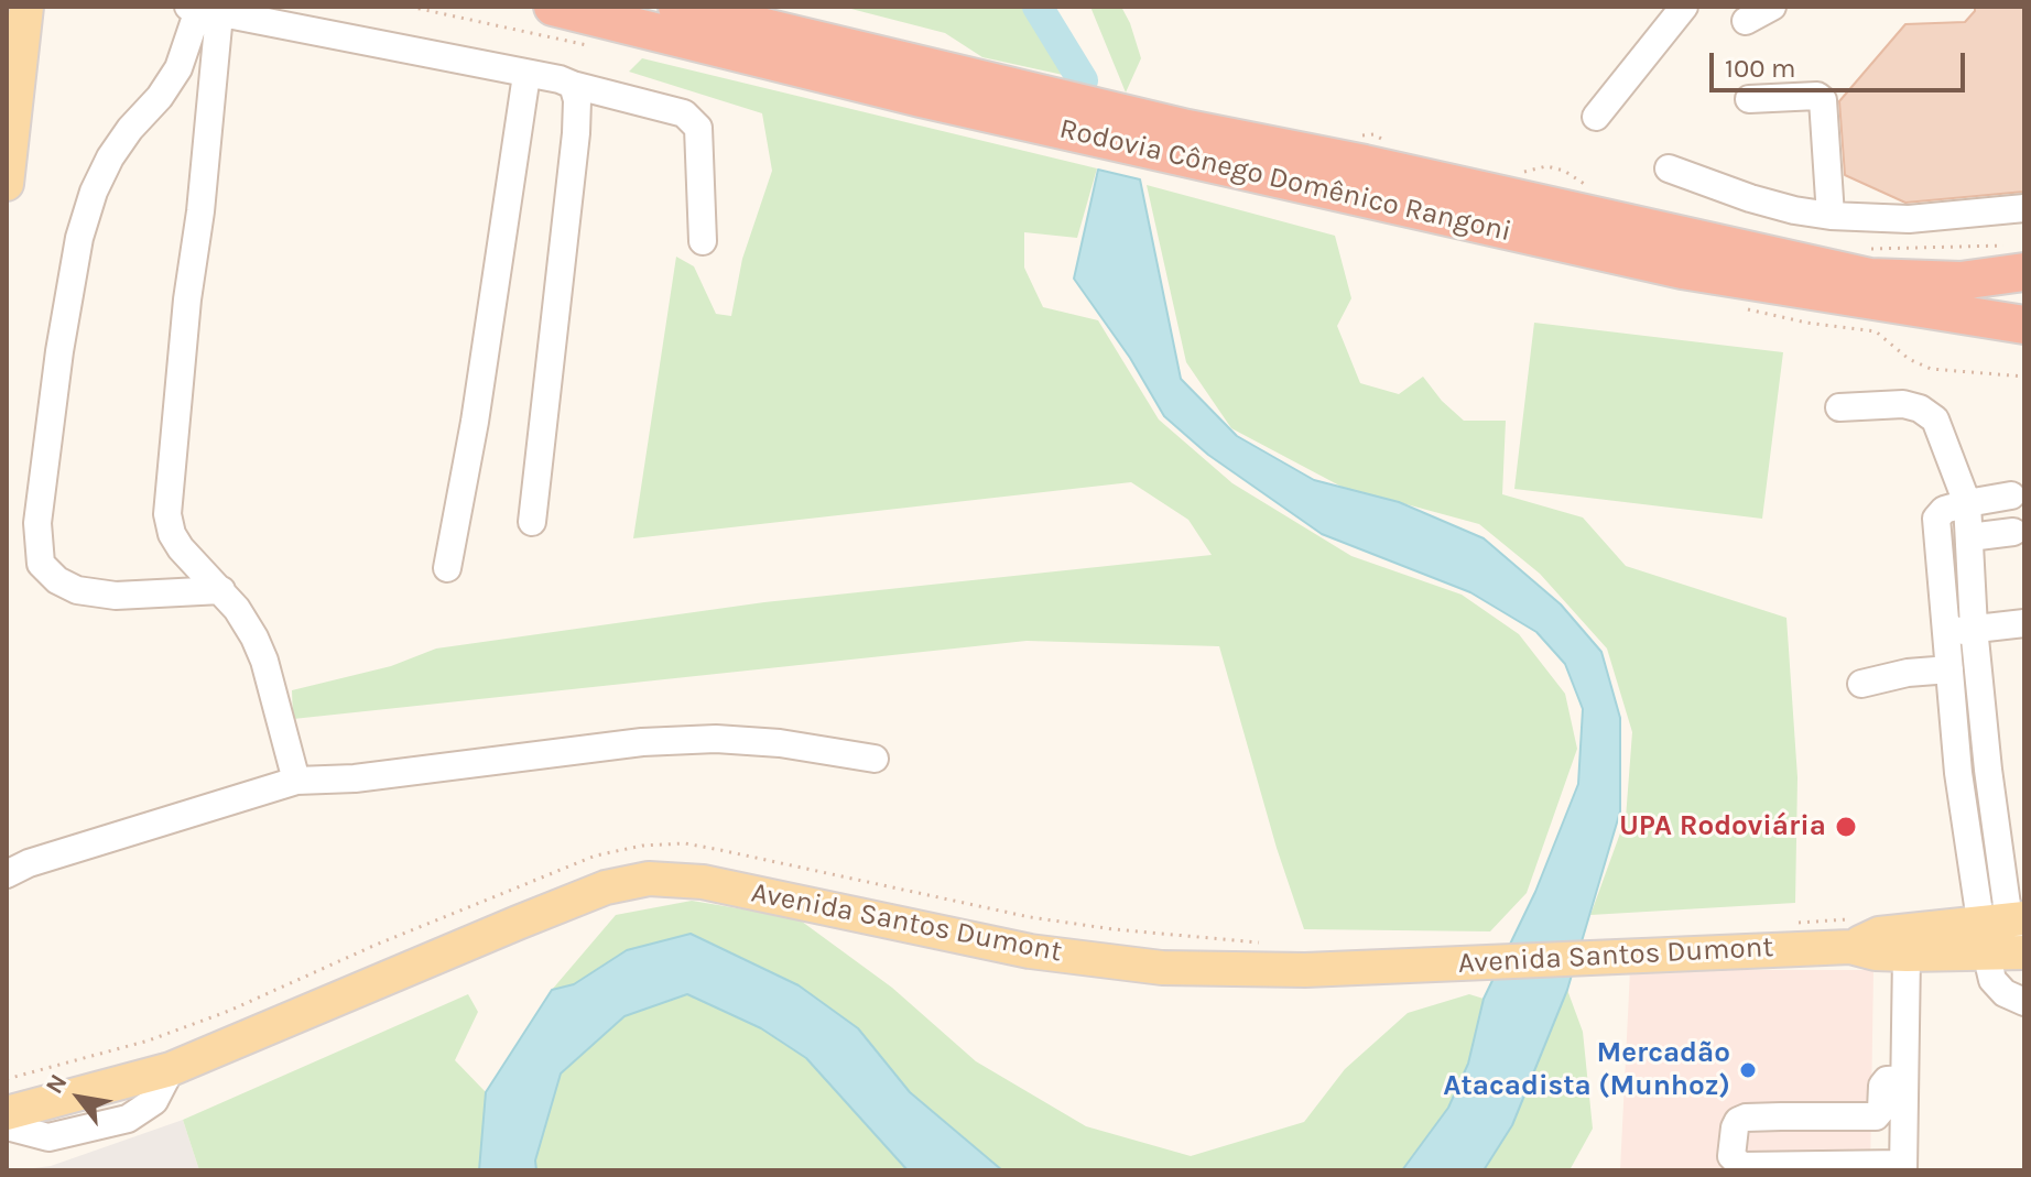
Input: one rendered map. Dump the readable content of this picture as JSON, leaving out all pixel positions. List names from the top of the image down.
{
  "streets": {
    "highway": ["Rodovia Cônego Domênico Rangoni"],
    "main road": ["Avenida Santos Dumont"]
  },
  "places": ["UPA Rodoviária", "Mercadão Atacadista (Munhoz)"],
  "scale_bar": "100 m",
  "north": "top left"
}
